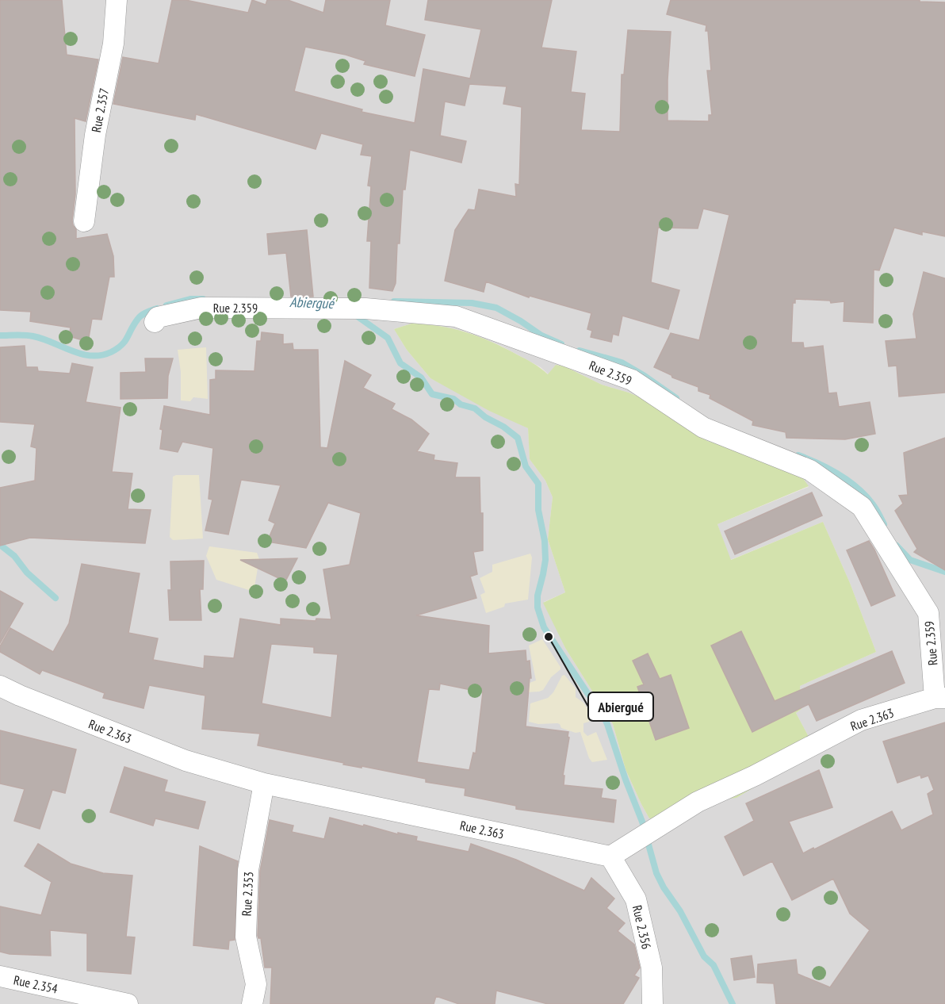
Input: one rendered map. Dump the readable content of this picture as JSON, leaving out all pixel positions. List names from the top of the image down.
{
  "streets": {
    "street": [
      "Rue 2.357",
      "Rue 2.359",
      "Rue 2.363",
      "Rue 2.353",
      "Rue 2.356",
      "Rue 2.354"
    ]
  },
  "crossings": [
    ["Rue 2.359", "Rue 2.363"],
    ["Rue 2.363", "Rue 2.353"],
    ["Rue 2.363", "Rue 2.356"]
  ],
  "water": ["Abiergué"],
  "places": ["Abiergué"]
}
